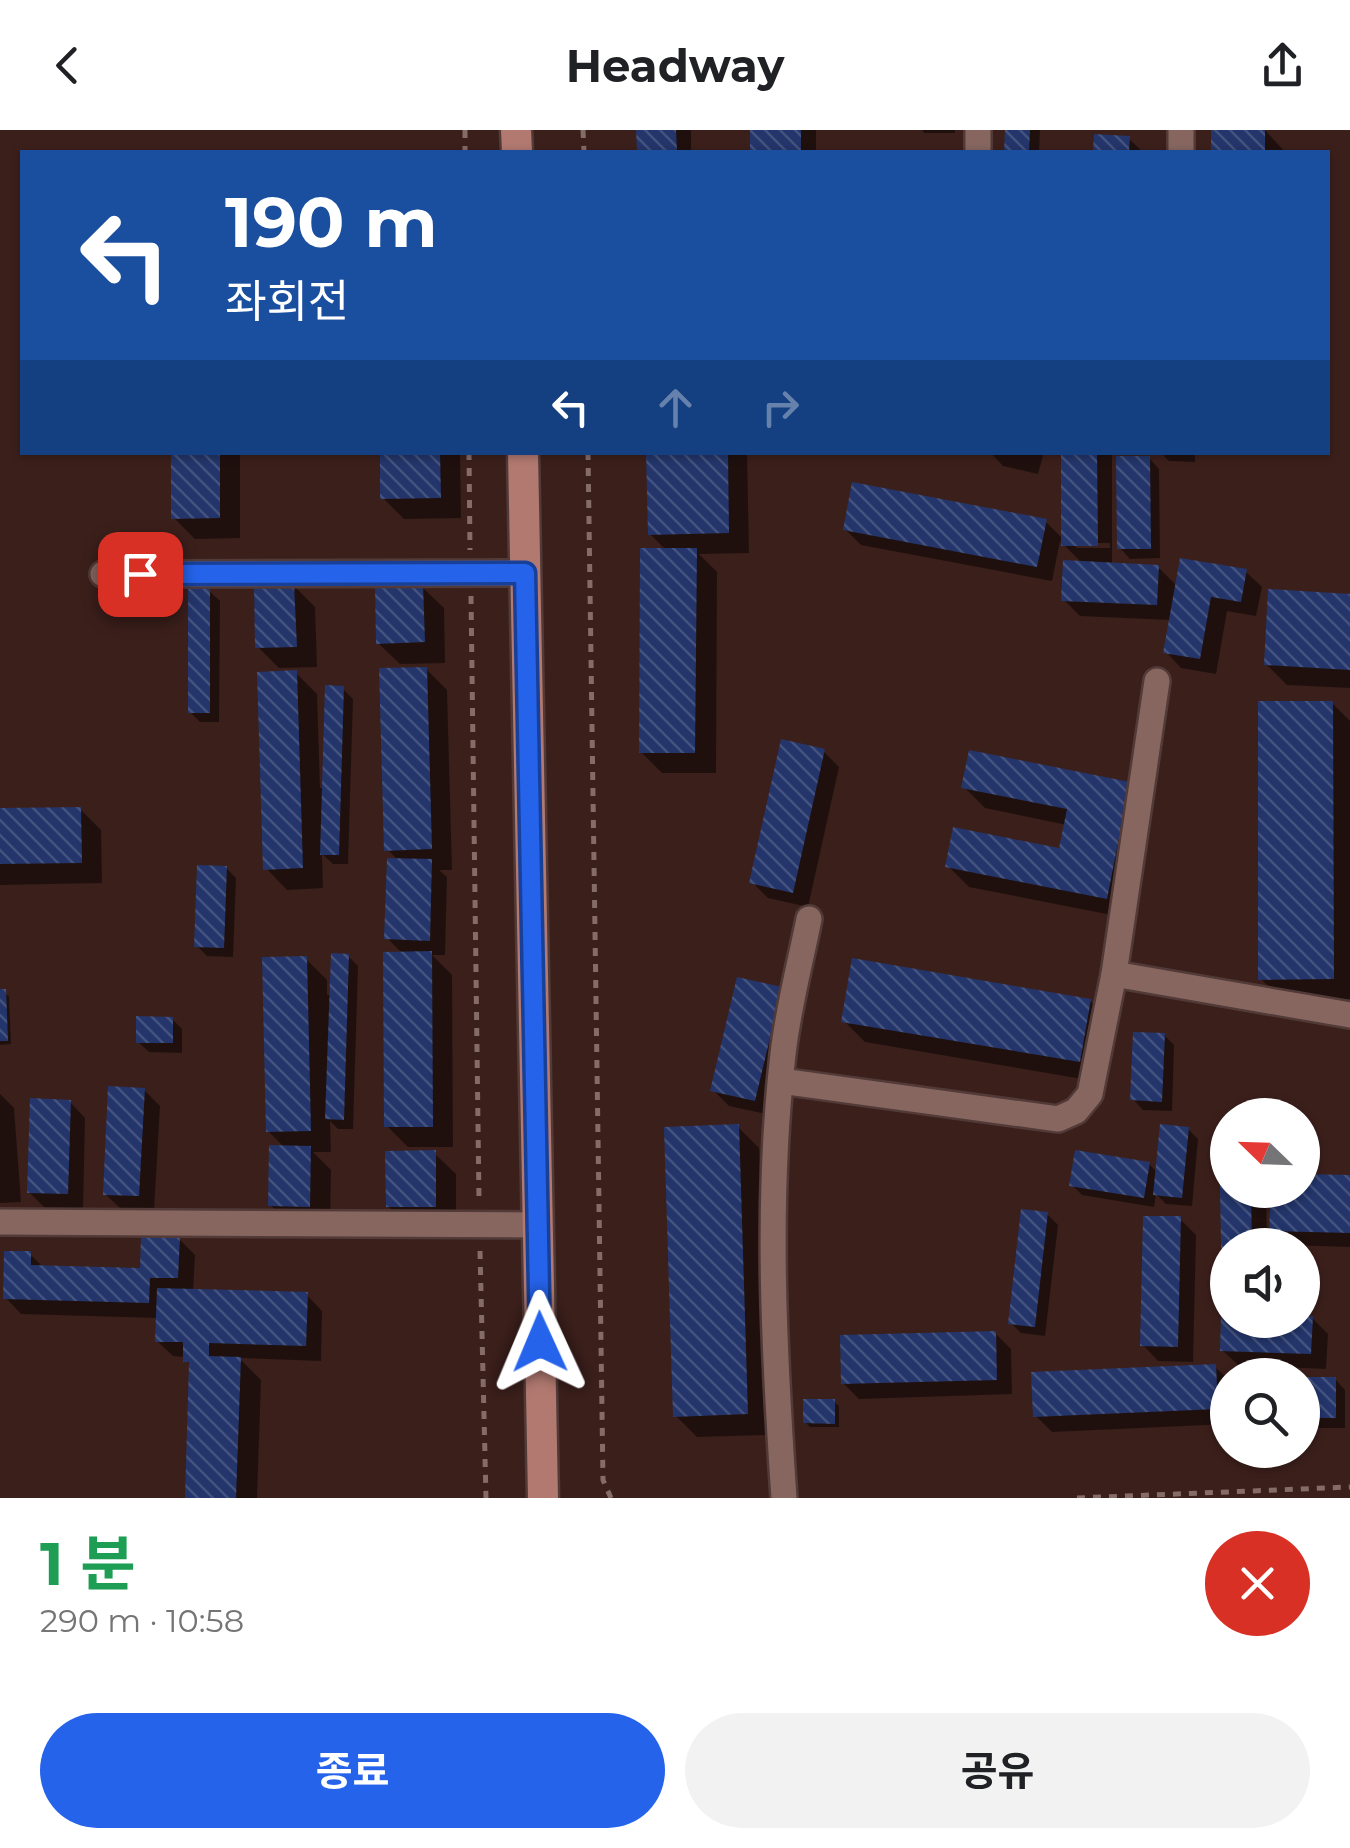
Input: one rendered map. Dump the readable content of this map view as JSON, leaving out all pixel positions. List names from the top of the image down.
{
  "north": "top left",
  "page": {
    "header": "Headway",
    "turn": ["190 m", "좌회전"],
    "heading": ["1 분", "290 m · 10:58"],
    "buttons": ["종료", "공유"]
  }
}
